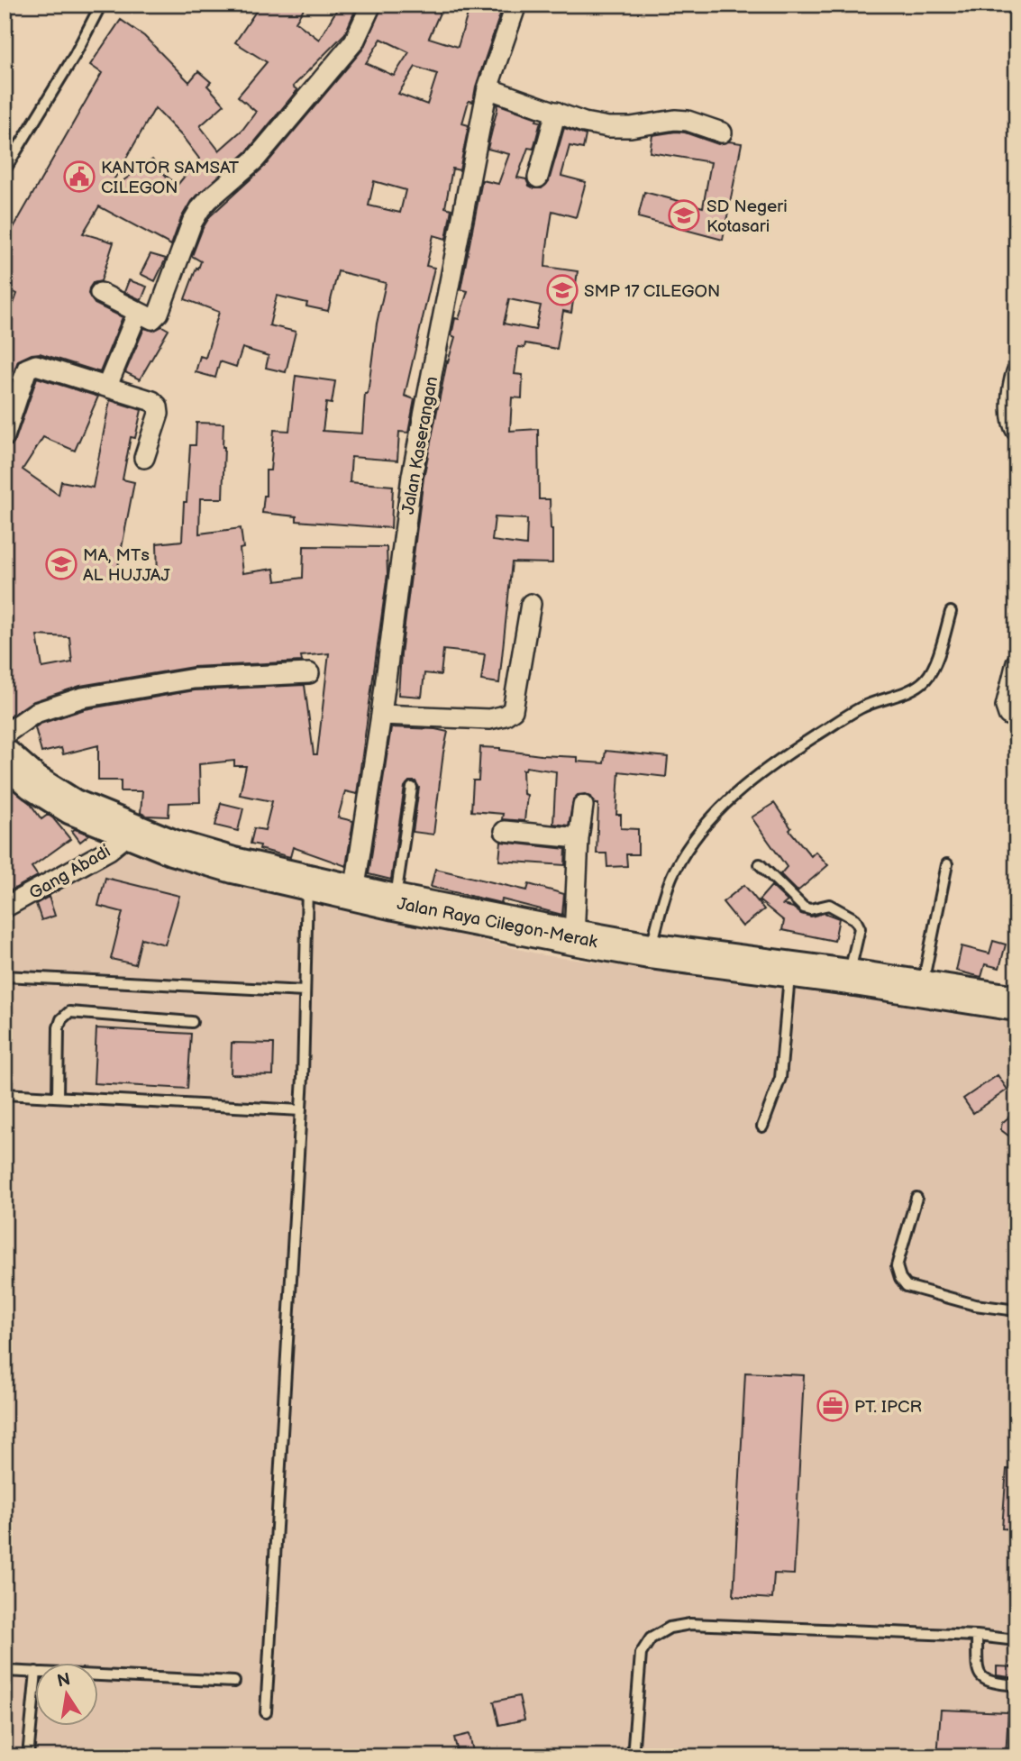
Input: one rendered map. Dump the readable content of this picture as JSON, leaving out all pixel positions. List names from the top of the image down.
{
  "streets": {
    "highway": ["Jalan Raya Cilegon-Merak"],
    "street": ["Jalan Kaserangan", "Gang Abadi"]
  },
  "crossings": [
    ["Jalan Kaserangan", "Jalan Raya Cilegon-Merak"],
    ["Gang Abadi", "Jalan Raya Cilegon-Merak"]
  ],
  "places": {
    "public building": ["KANTOR SAMSAT CILEGON"],
    "school or university": ["SD Negeri Kotasari", "SMP 17 CILEGON", "MA, MTs AL HUJJAJ"],
    "office": ["PT. IPCR"]
  },
  "north": "top"
}
